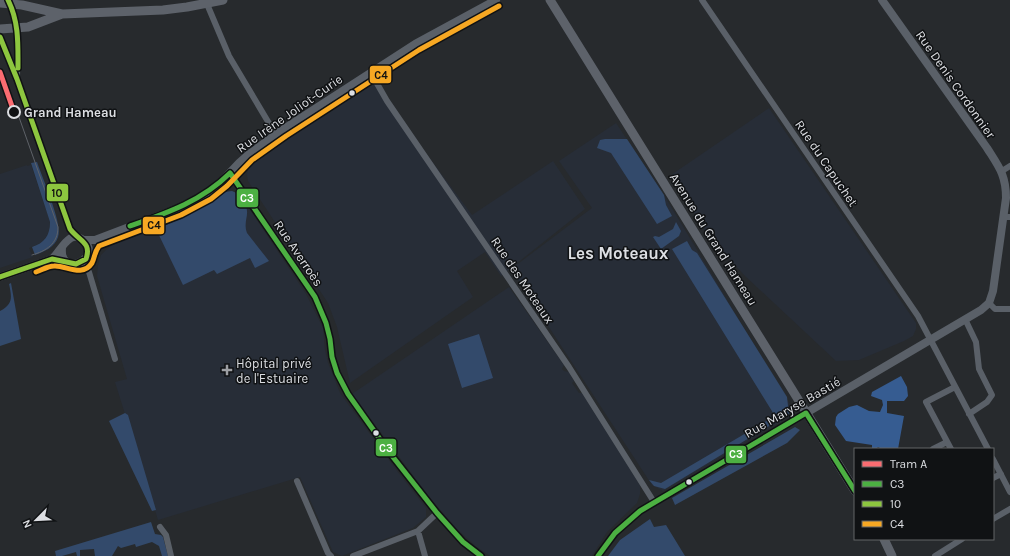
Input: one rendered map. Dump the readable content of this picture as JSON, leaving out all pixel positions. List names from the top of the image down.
{
  "streets": {
    "main road": ["Avenue du Grand Hameau"],
    "street": [
      "Rue Denis Cordonnier",
      "Rue Irène Joliot-Curie",
      "Rue du Capuchet",
      "Rue Averroès",
      "Rue des Moteaux",
      "Rue Maryse Bastié"
    ]
  },
  "crossings": [
    ["Rue Denis Cordonnier", "Rue Maryse Bastié"],
    ["Rue Irène Joliot-Curie", "Rue Averroès"],
    ["Rue Irène Joliot-Curie", "Rue des Moteaux"],
    ["Rue du Capuchet", "Rue Maryse Bastié"],
    ["Avenue du Grand Hameau", "Rue Maryse Bastié"],
    ["Rue des Moteaux", "Rue Maryse Bastié"]
  ],
  "districts": ["Les Moteaux"],
  "places": {
    "other": ["Grand Hameau"],
    "health": ["Hôpital privé de l'Estuaire"]
  },
  "lines": [
    "transit line 10",
    "transit line C4",
    "tram line A",
    "transit line C3"
  ],
  "legend": [
    "Tram A",
    "C3",
    "10",
    "C4"
  ],
  "north": "bottom left"
}
